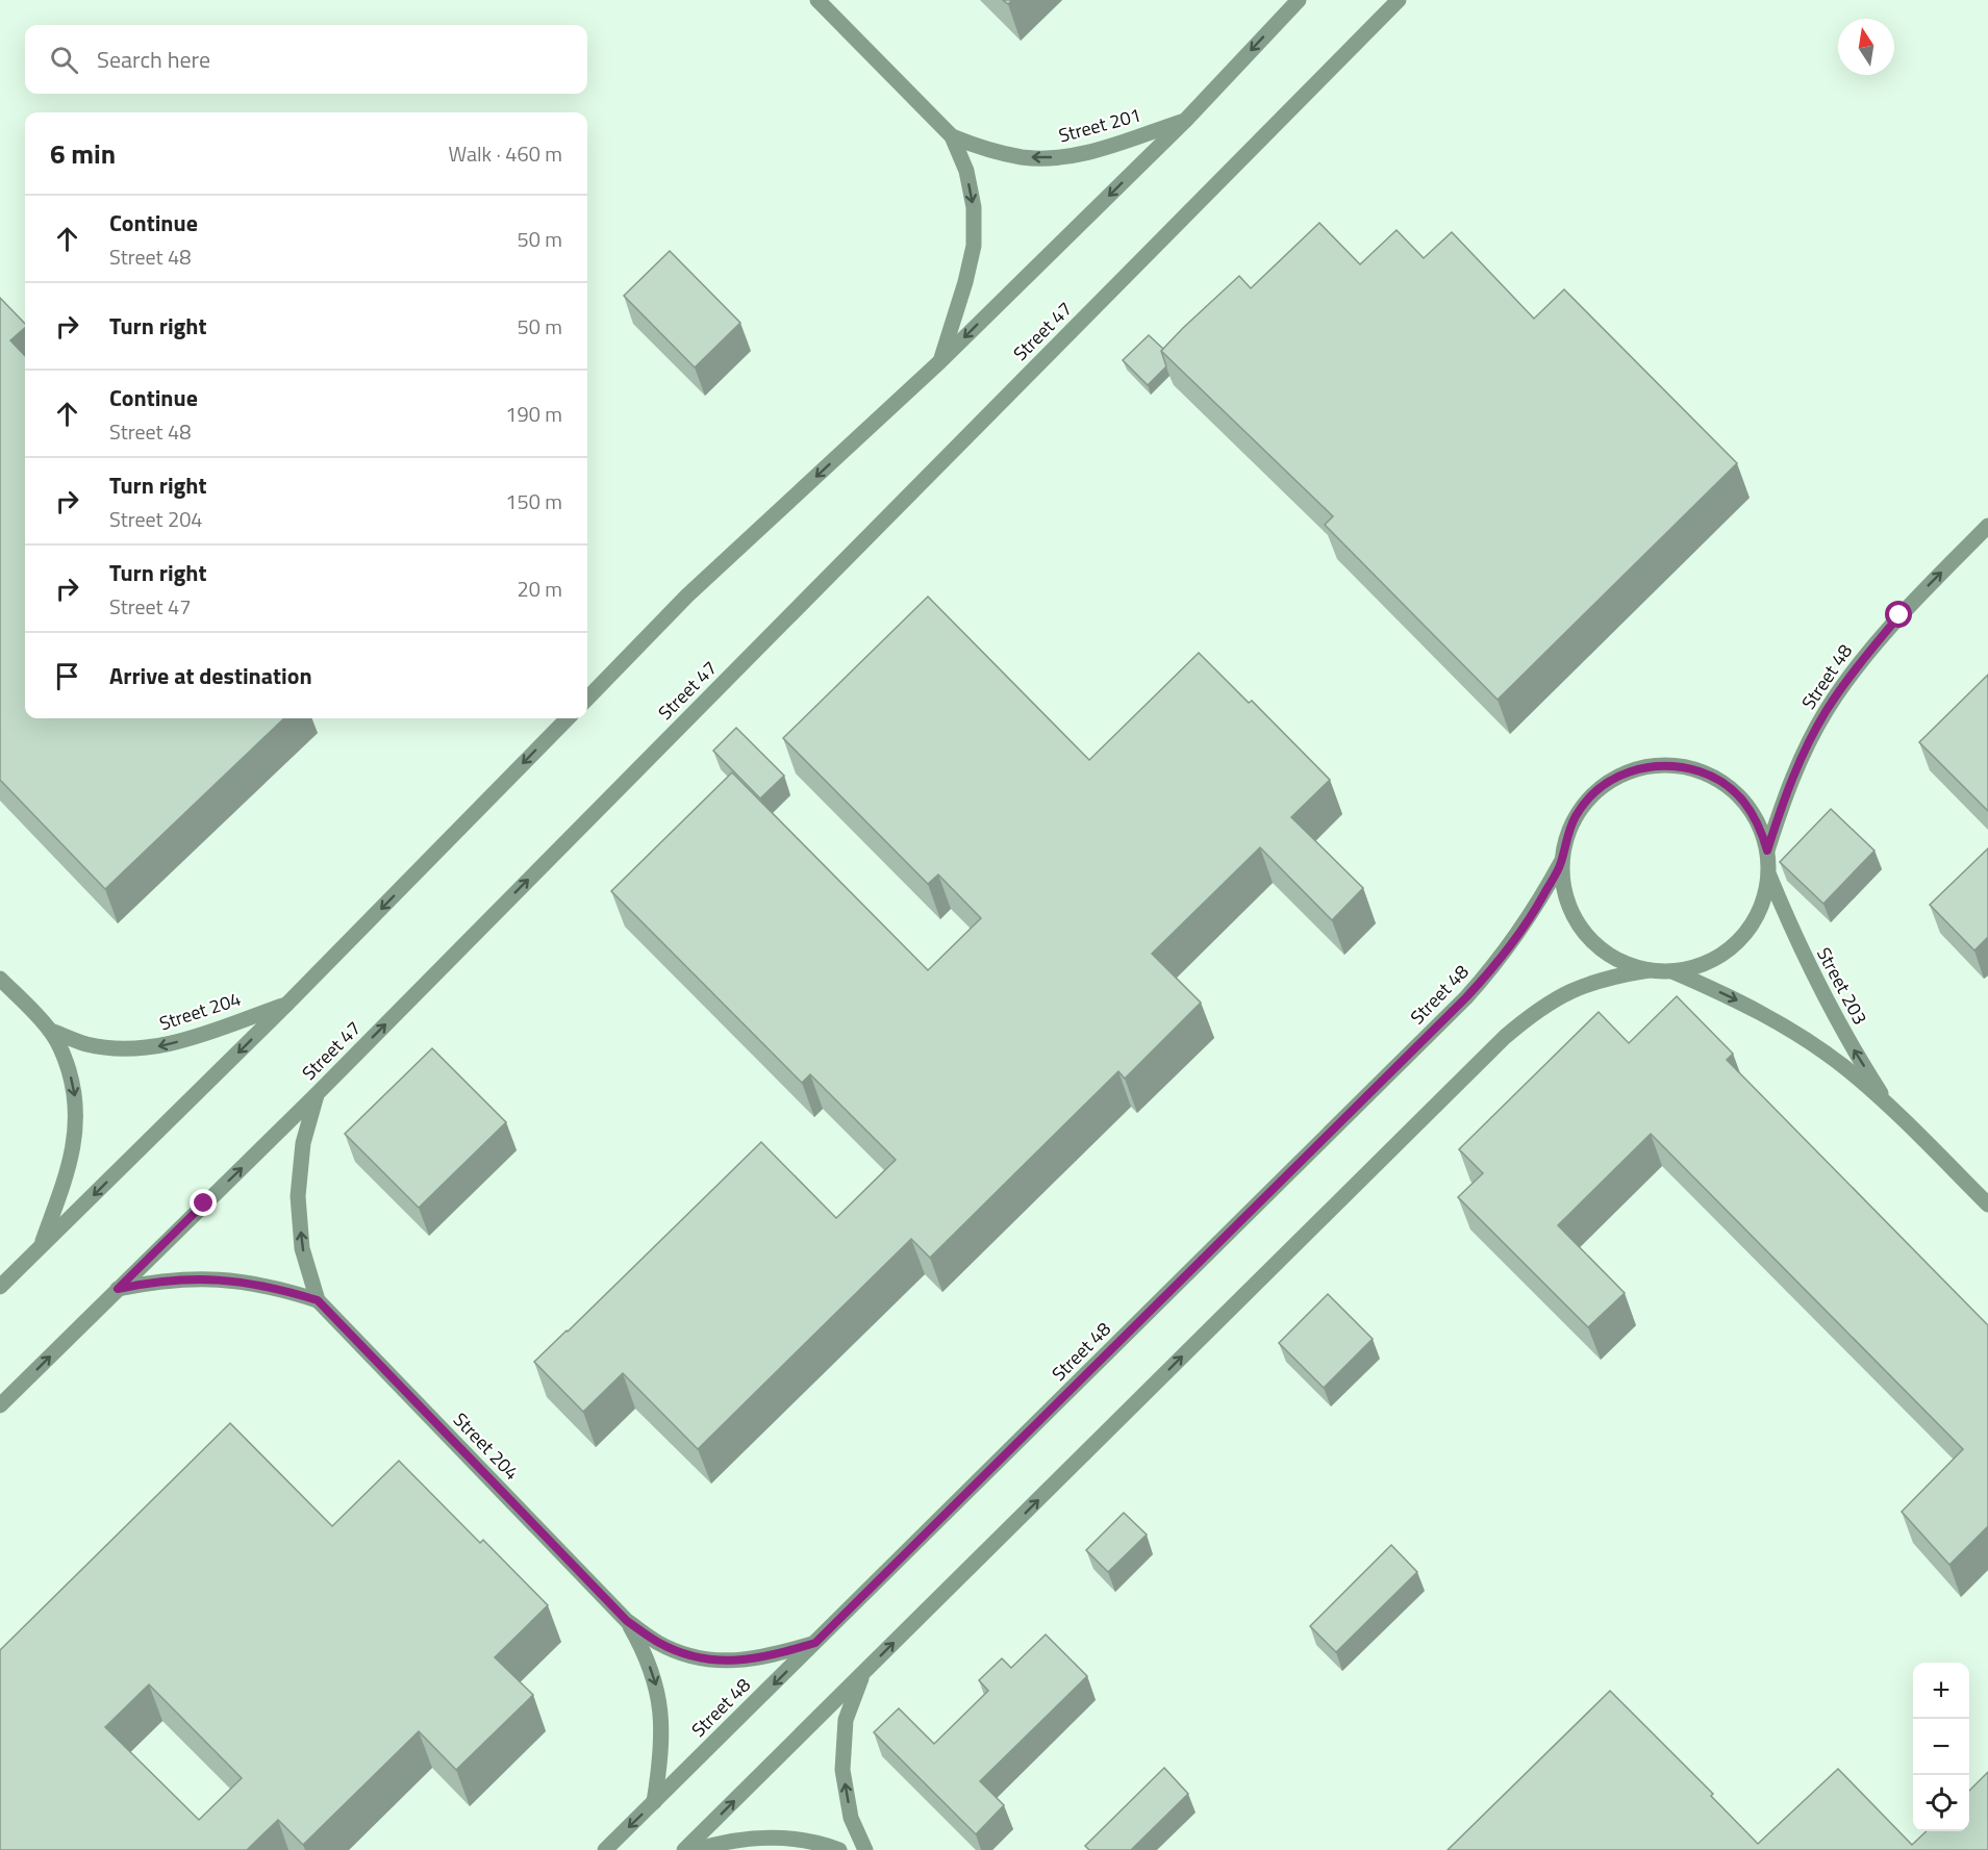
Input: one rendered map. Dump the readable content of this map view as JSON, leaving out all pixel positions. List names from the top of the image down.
{
  "streets": {
    "street": [
      "Street 201",
      "Street 47",
      "Street 48",
      "Street 203",
      "Street 204"
    ]
  },
  "crossings": [
    ["Street 47", "Street 204"],
    ["Street 48", "Street 203"],
    ["Street 48", "Street 204"]
  ],
  "north": "top",
  "page": {
    "search": "Search here",
    "heading": ["6 min", "Walk · 460 m"],
    "list": [
      ["Continue", "Street 48", "50 m"],
      ["Turn right", "50 m"],
      ["Continue", "Street 48", "190 m"],
      ["Turn right", "Street 204", "150 m"],
      ["Turn right", "Street 47", "20 m"],
      "Arrive at destination"
    ],
    "map_buttons": ["+", "−"]
  }
}
